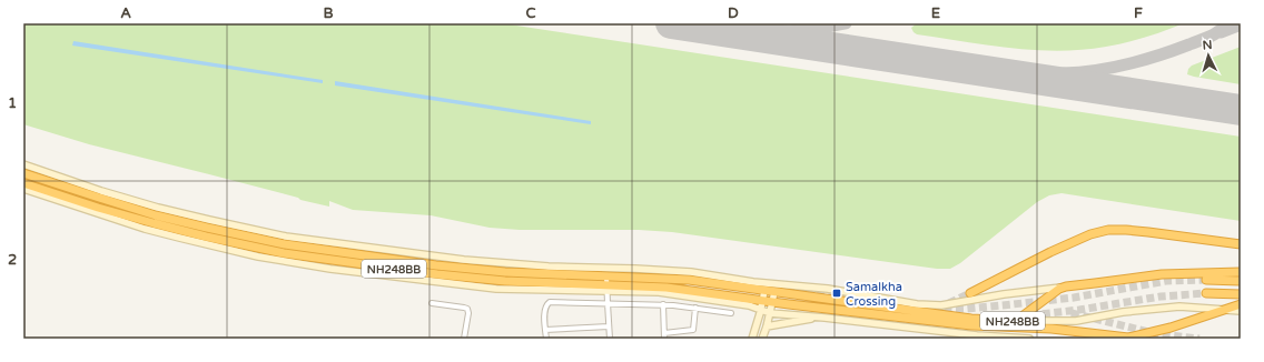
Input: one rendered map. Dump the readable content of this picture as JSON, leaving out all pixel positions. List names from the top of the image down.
{
  "streets": {
    "highway": ["NH248BB"]
  },
  "places": {
    "transit": ["Samalkha Crossing"]
  },
  "north": "top",
  "grid": {
    "columns": [
      "A",
      "B",
      "C",
      "D",
      "E",
      "F"
    ],
    "rows": ["1", "2"]
  }
}
